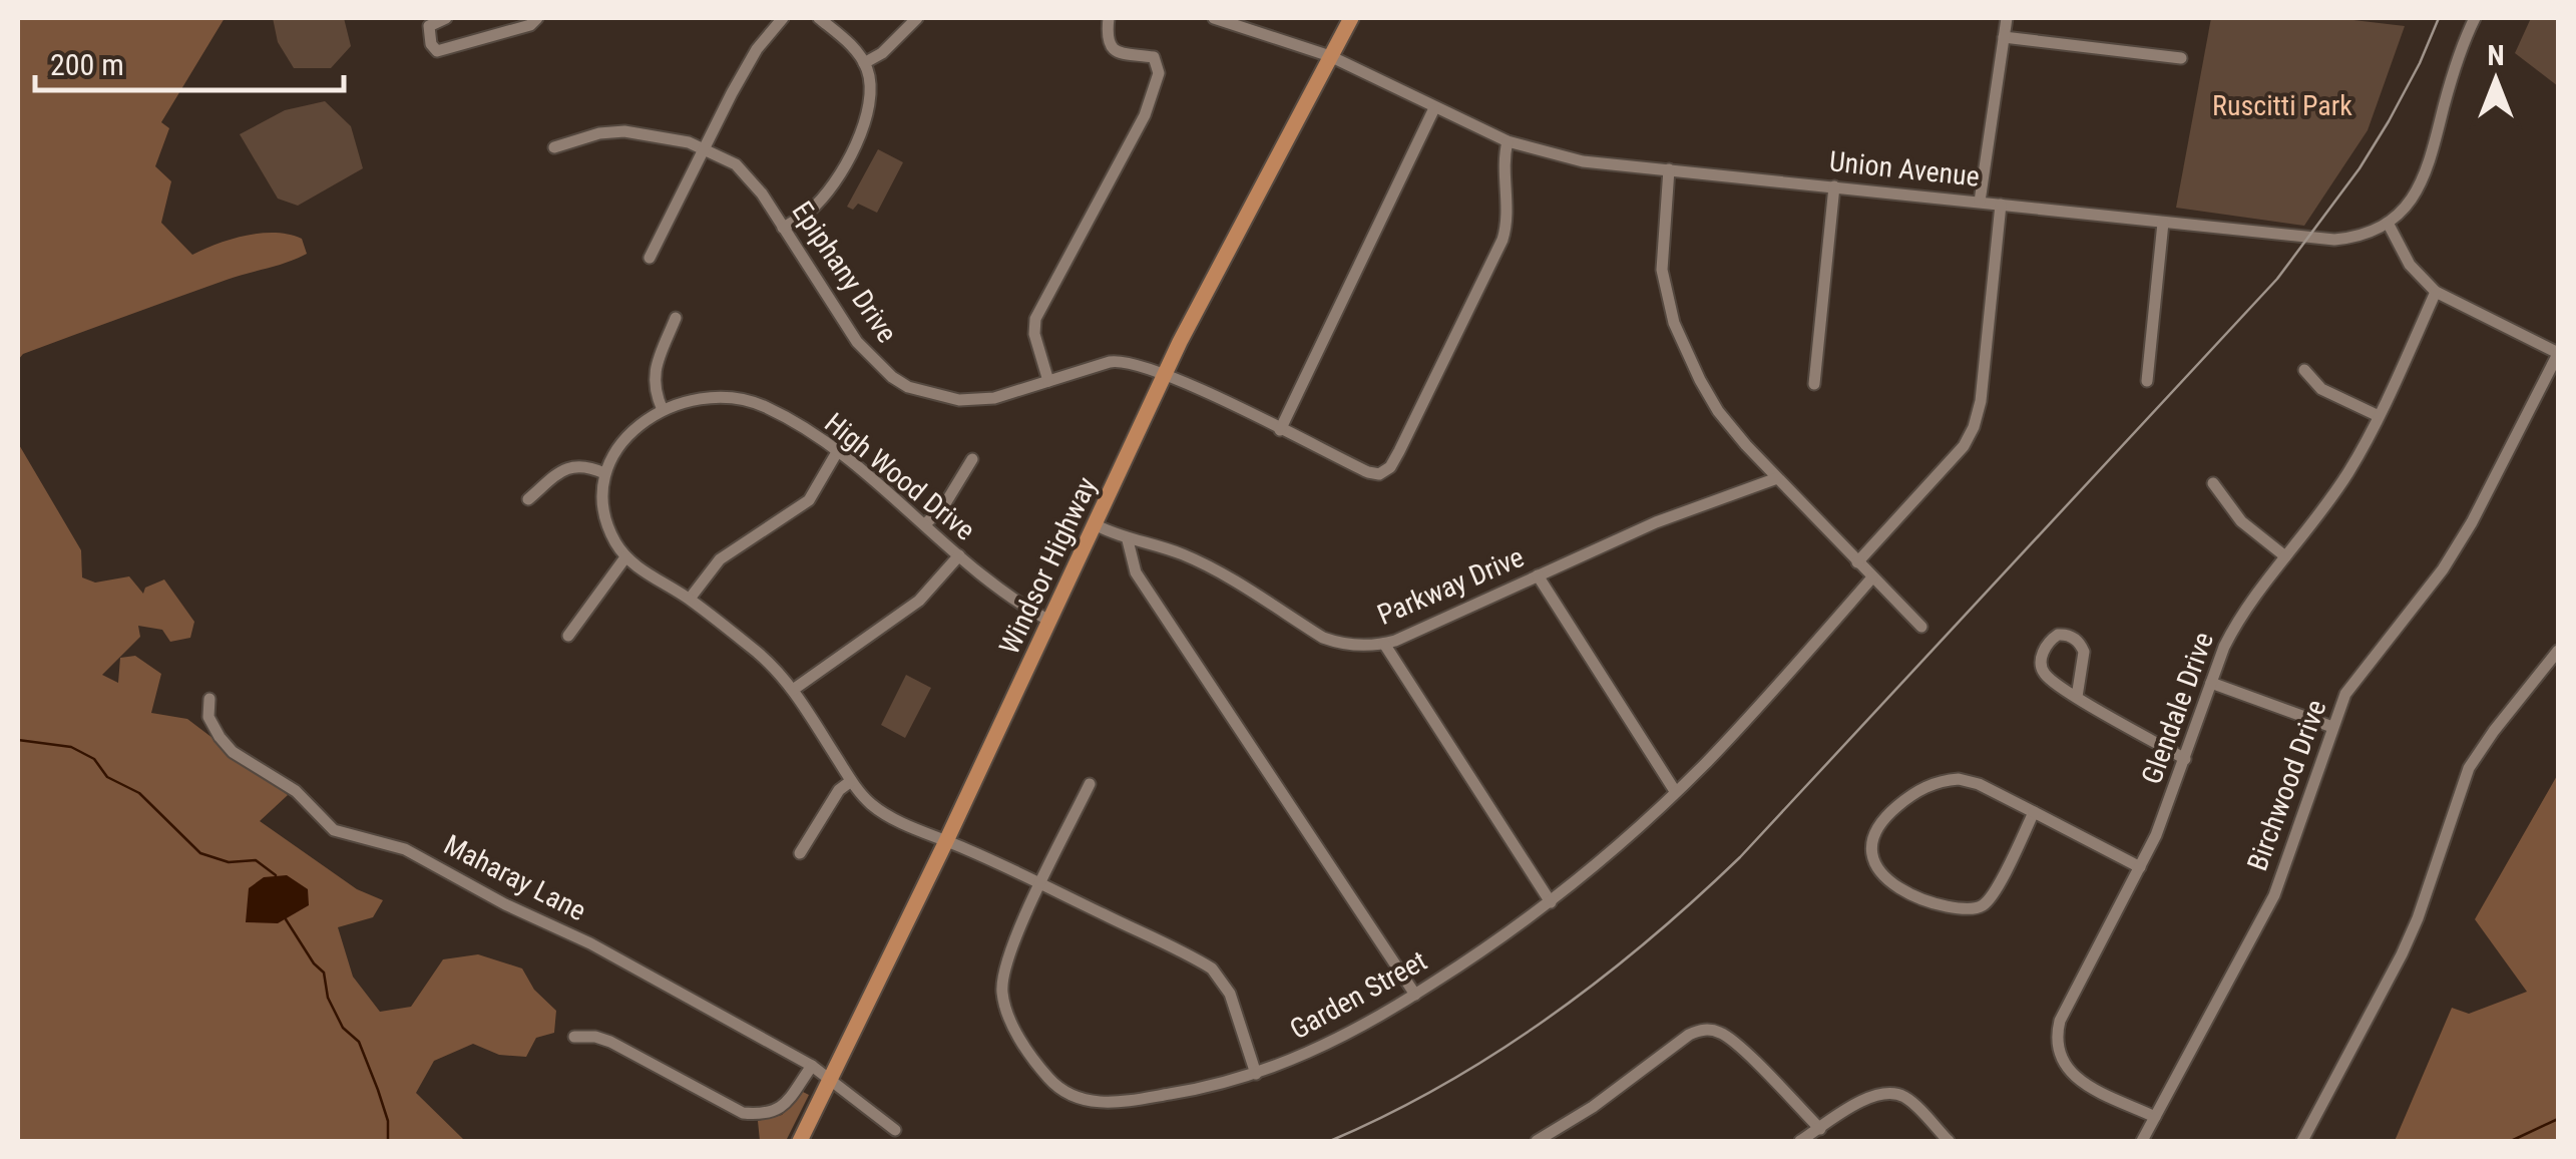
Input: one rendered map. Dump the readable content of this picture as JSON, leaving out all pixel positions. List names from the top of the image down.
{
  "streets": {
    "main road": ["Windsor Highway"],
    "street": [
      "Union Avenue",
      "Epiphany Drive",
      "High Wood Drive",
      "Parkway Drive",
      "Glendale Drive",
      "Birchwood Drive",
      "Maharay Lane",
      "Garden Street"
    ]
  },
  "crossings": [
    ["Union Avenue", "Epiphany Drive"],
    ["Union Avenue", "Windsor Highway"],
    ["Epiphany Drive", "Windsor Highway"],
    ["High Wood Drive", "Windsor Highway"],
    ["Windsor Highway", "Parkway Drive"],
    ["Windsor Highway", "Maharay Lane"],
    ["Glendale Drive", "Birchwood Drive"]
  ],
  "parks": ["Ruscitti Park"],
  "scale_bar": "200 m",
  "north": "top"
}
